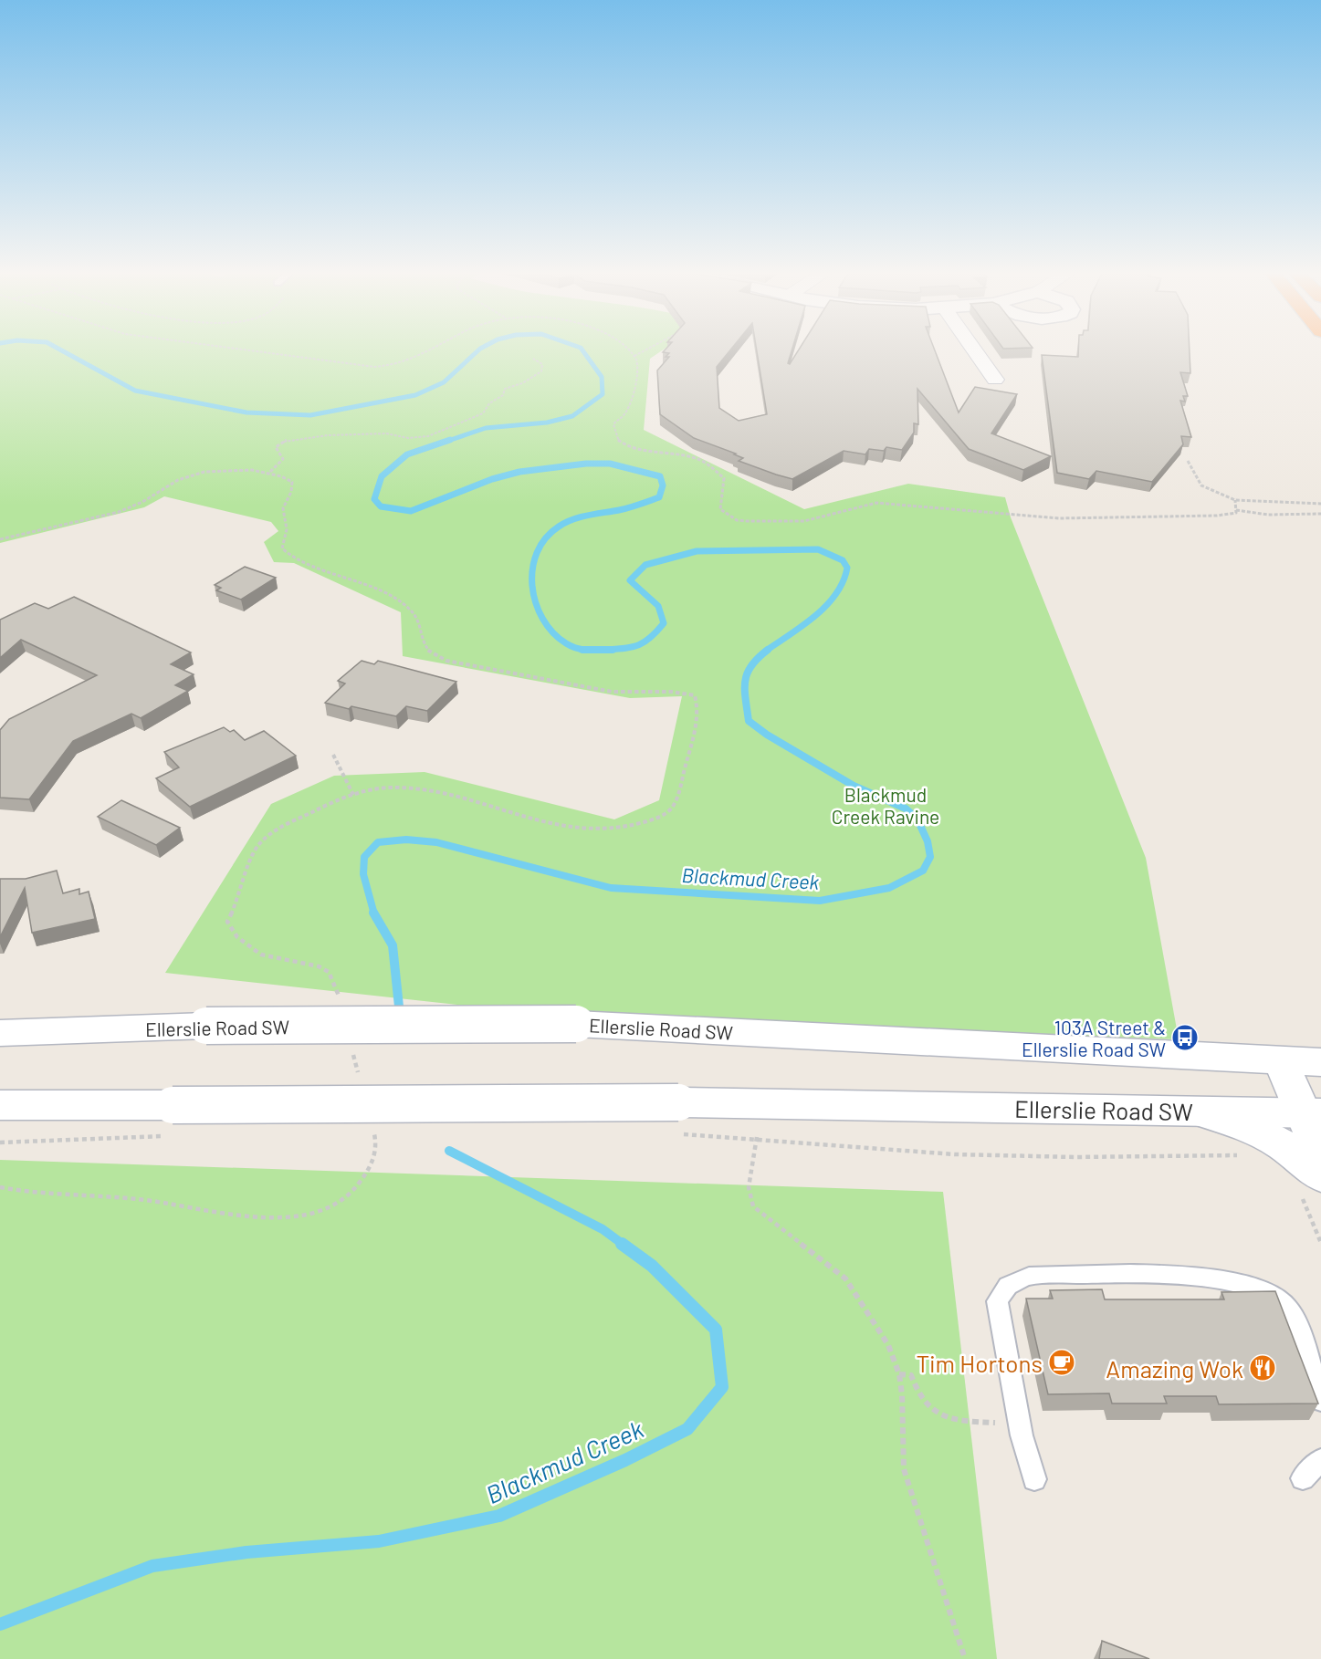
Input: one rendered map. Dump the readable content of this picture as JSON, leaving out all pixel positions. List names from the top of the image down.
{
  "streets": {
    "main road": ["Ellerslie Road SW"]
  },
  "water": ["Blackmud Creek"],
  "parks": ["Blackmud Creek Ravine"],
  "places": {
    "bus stop": ["103A Street & Ellerslie Road SW"],
    "cafe": ["Tim Hortons"],
    "restaurant": ["Amazing Wok"]
  }
}
